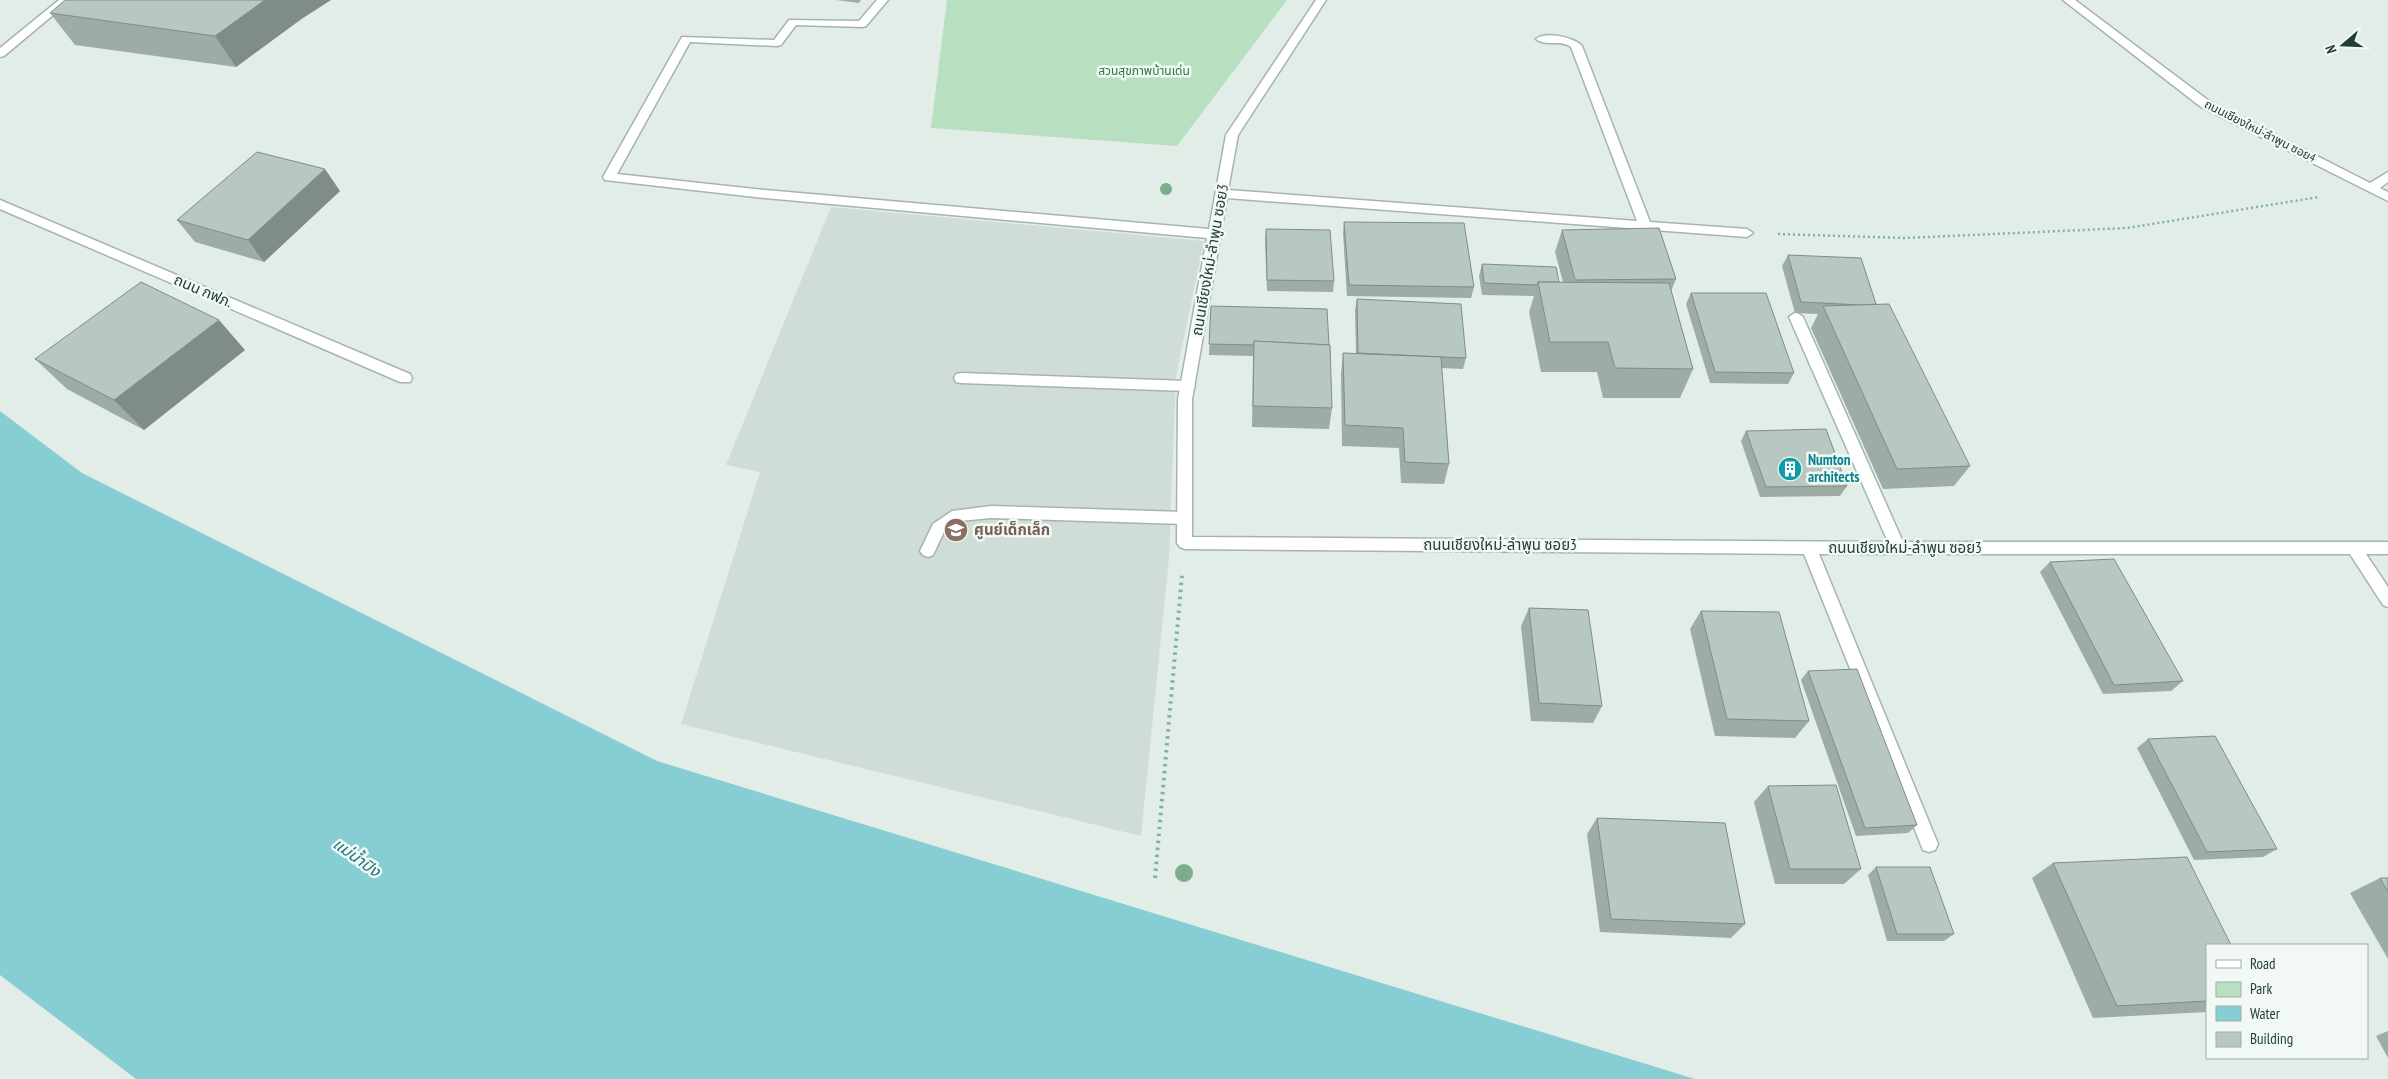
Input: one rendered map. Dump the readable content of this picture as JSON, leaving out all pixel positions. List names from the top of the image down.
{
  "streets": {
    "street": ["ถนนเชียงใหม่-ลำพูน ซอย4", "ถนนเชียงใหม่-ลำพูน ซอย3", "ถนน กฟภ."]
  },
  "water": ["แม่น้ำปิง"],
  "parks": ["สวนสุขภาพบ้านเด่น"],
  "places": {
    "building": ["Numton architects"],
    "school or university": ["ศูนย์เด็กเล็ก"]
  },
  "legend": [
    "Road",
    "Park",
    "Water",
    "Building"
  ],
  "north": "left"
}
